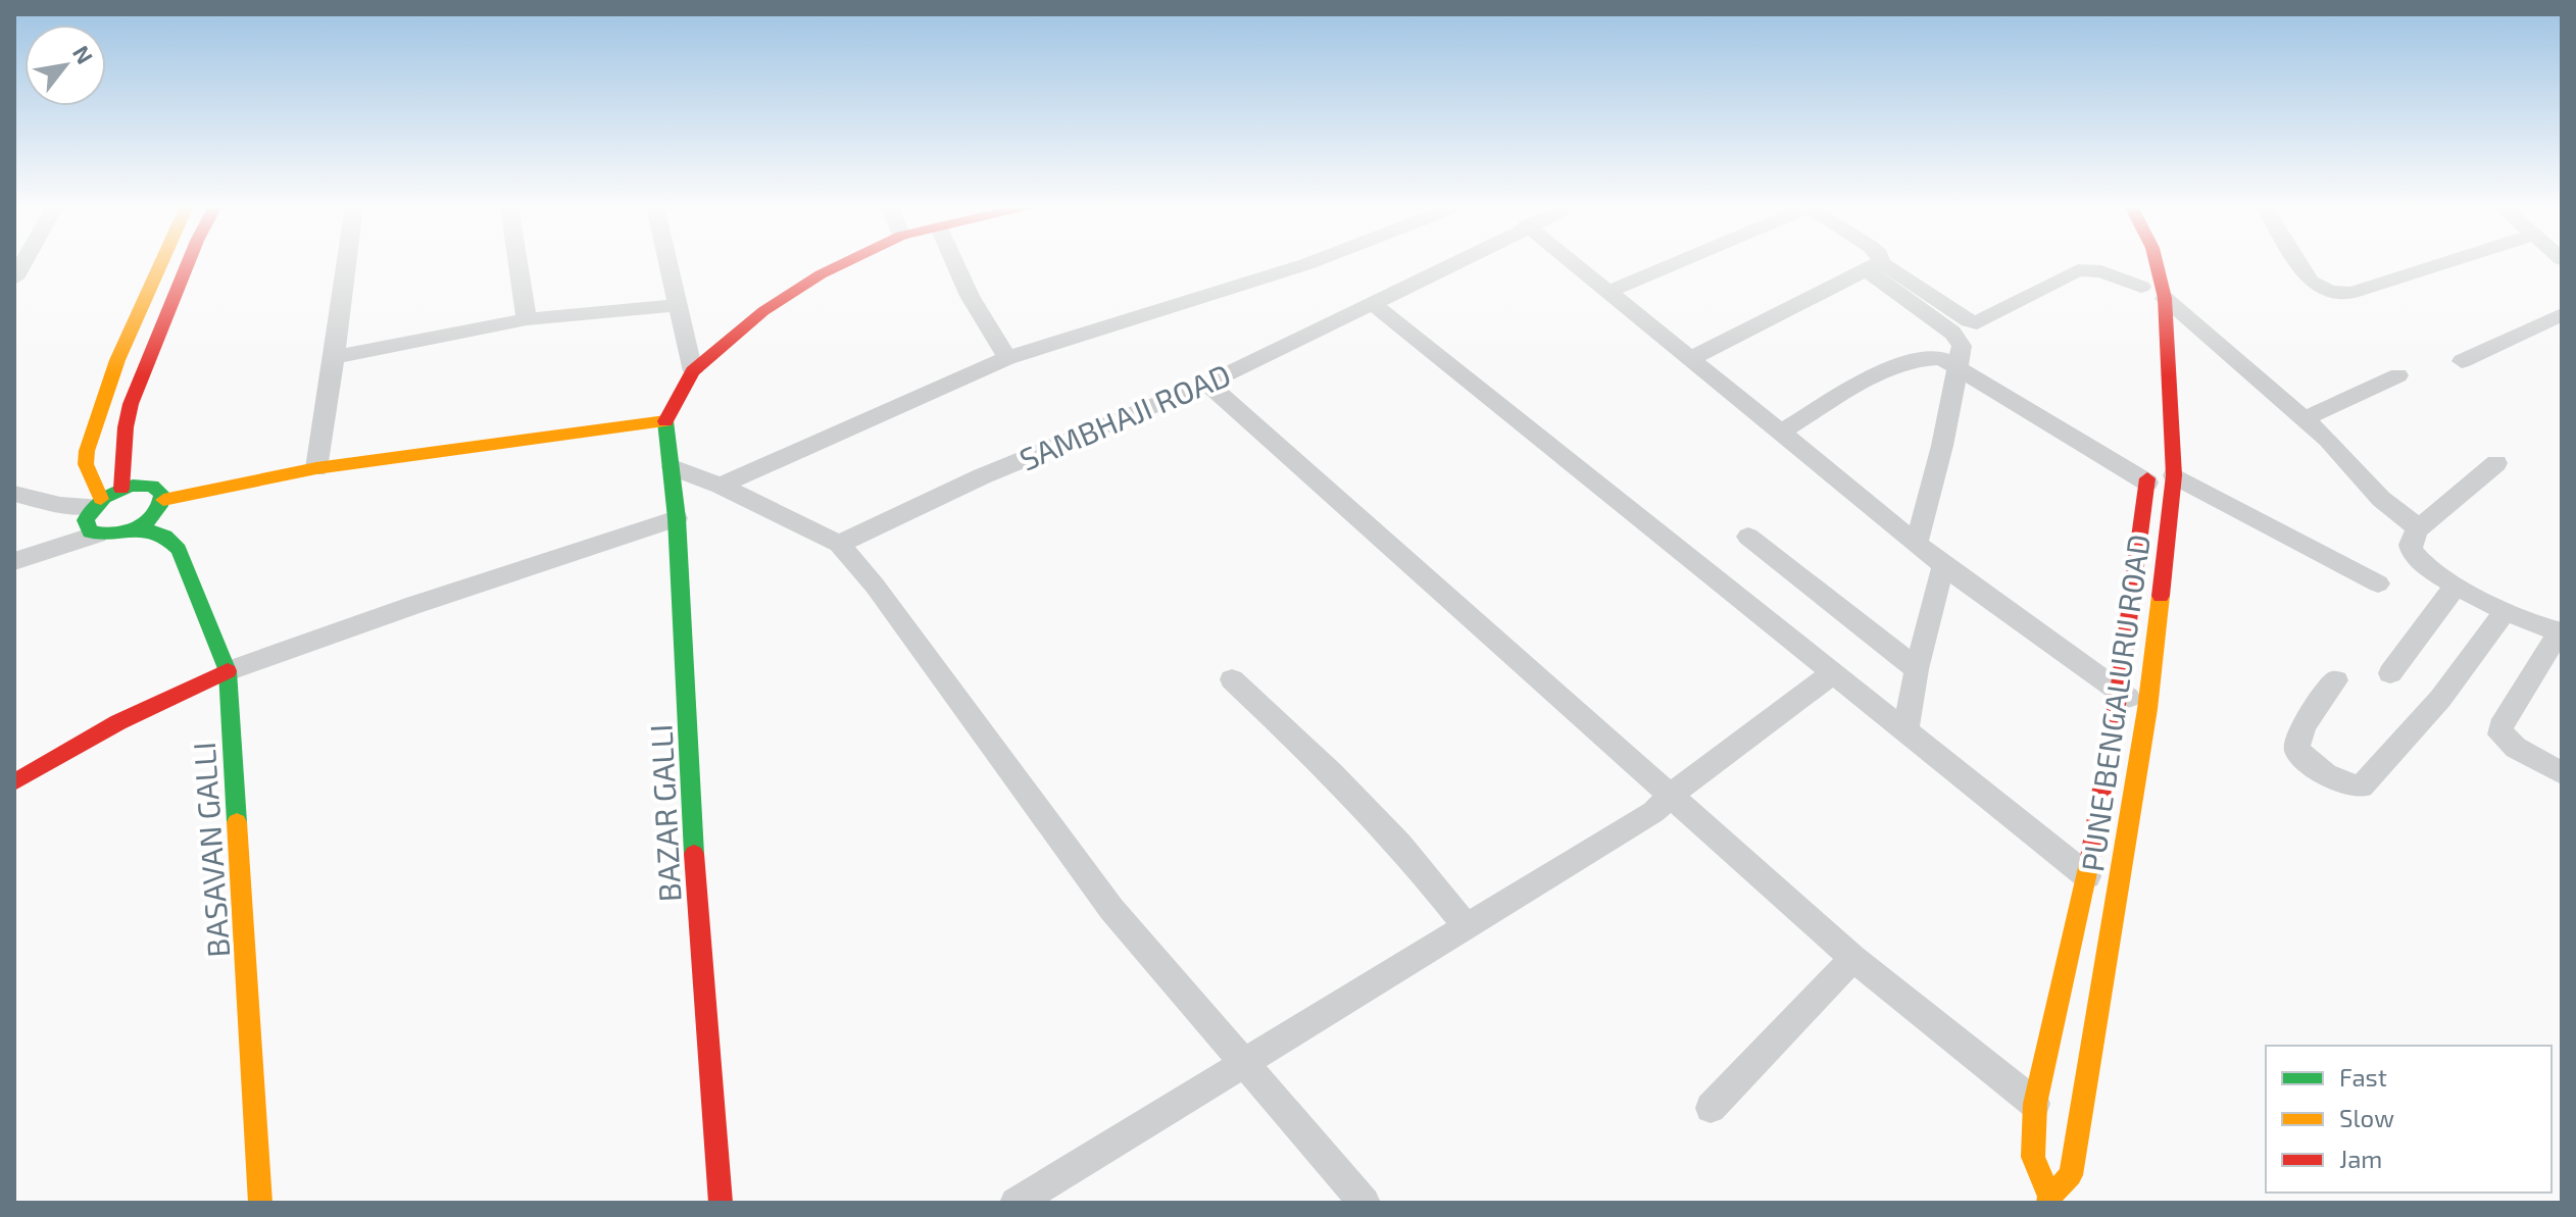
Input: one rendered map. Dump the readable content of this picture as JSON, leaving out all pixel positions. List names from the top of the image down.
{
  "streets": {
    "street": [
      "SAMBHAJI ROAD",
      "PUNE BENGALURU ROAD",
      "BAZAR GALLI",
      "BASAVAN GALLI"
    ]
  },
  "legend": ["Fast", "Slow", "Jam"],
  "north": "top right"
}
